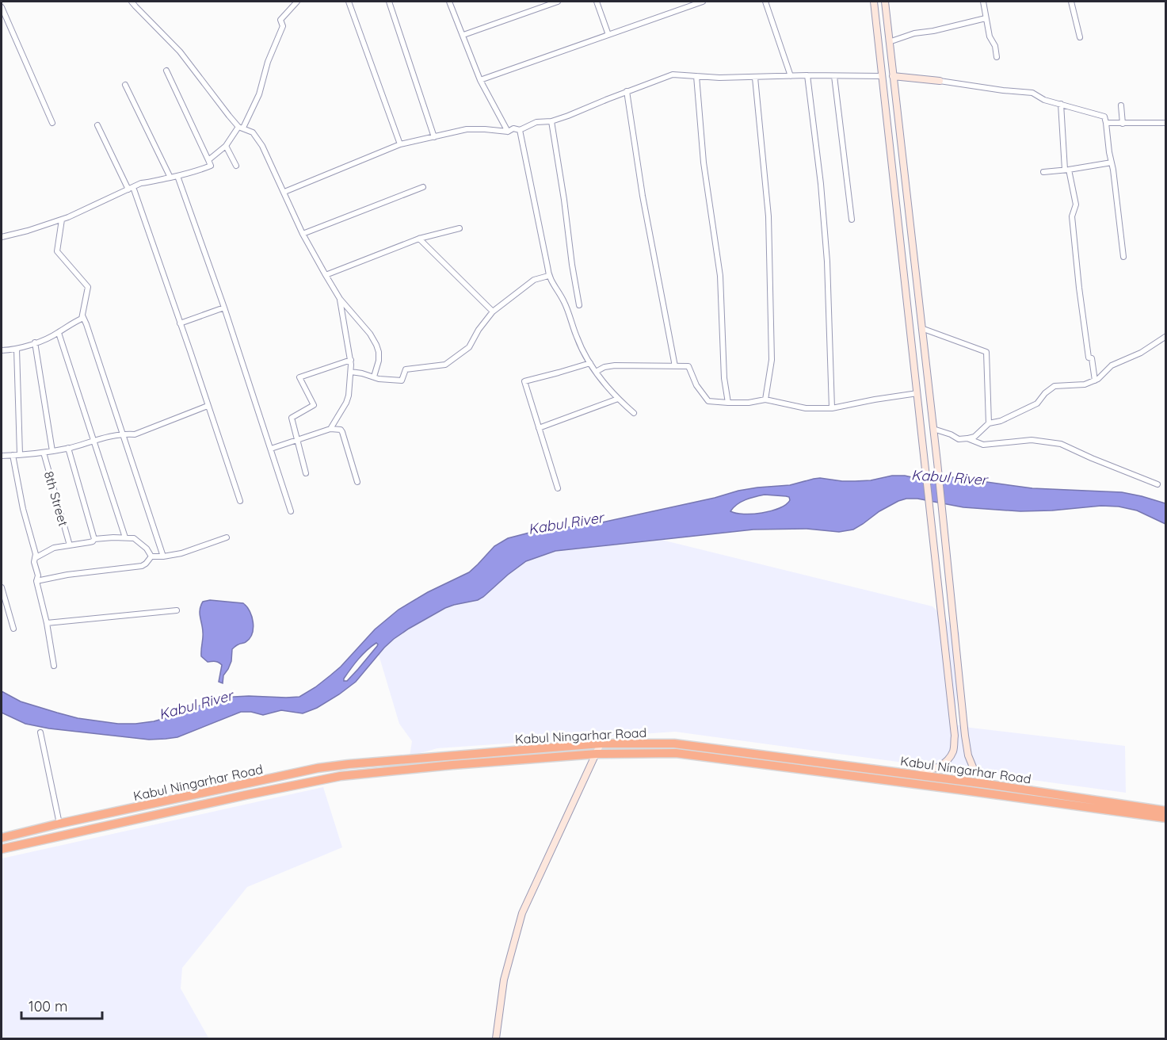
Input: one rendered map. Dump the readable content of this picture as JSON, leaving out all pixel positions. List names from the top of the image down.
{
  "streets": {
    "highway": ["Kabul Ningarhar Road"],
    "street": ["8th Street"]
  },
  "water": ["Kabul River"],
  "scale_bar": "100 m"
}
